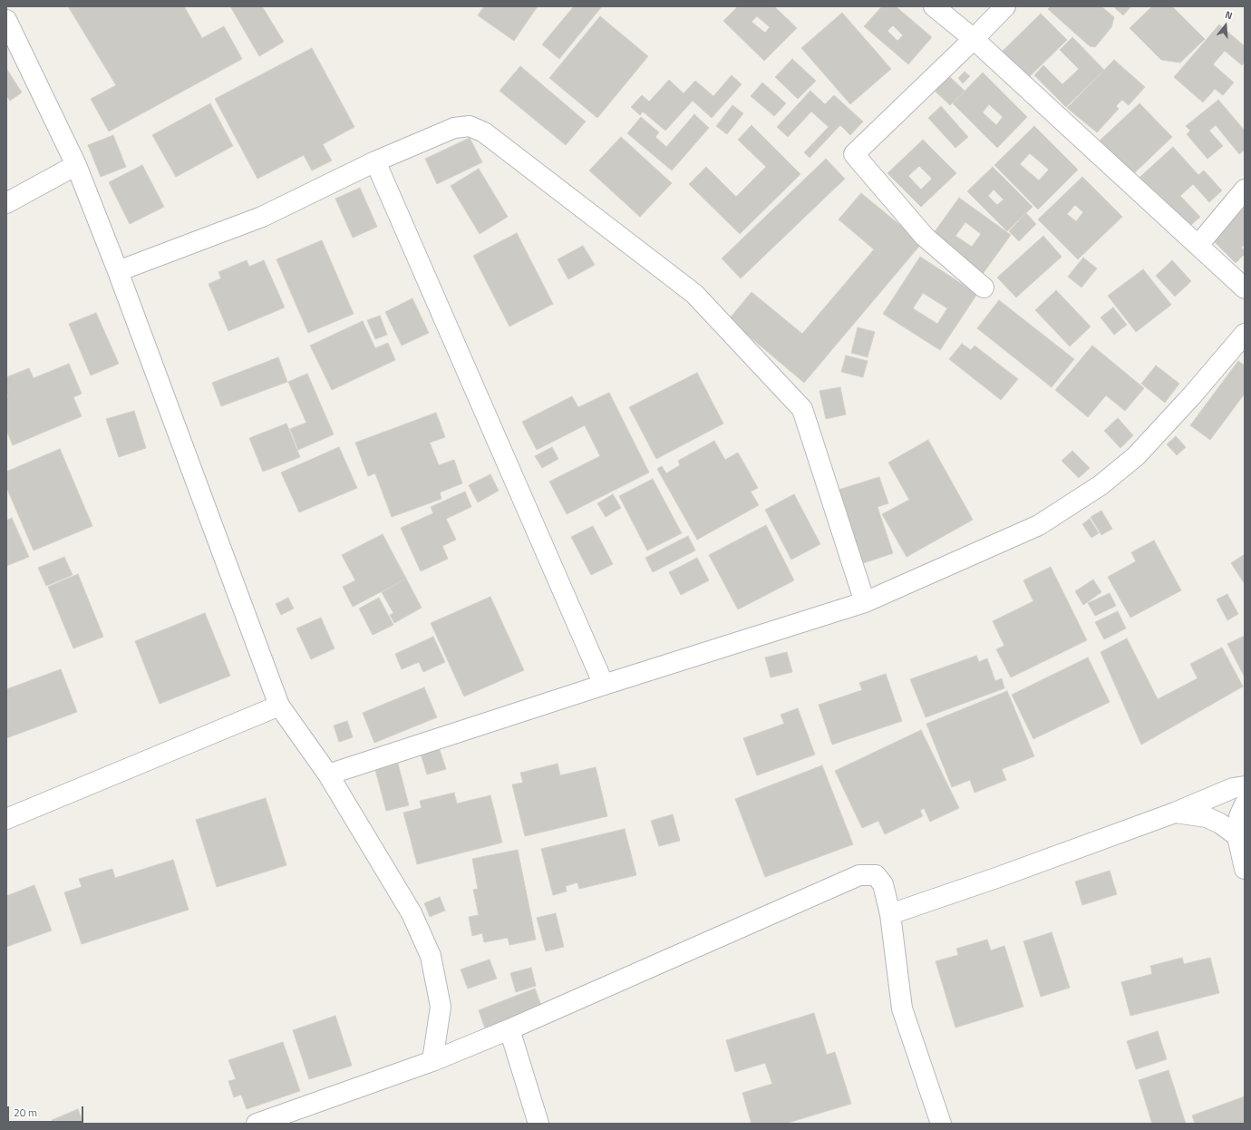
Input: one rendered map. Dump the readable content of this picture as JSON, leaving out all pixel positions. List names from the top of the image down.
{
  "scale_bar": "20 m",
  "north": "top"
}
